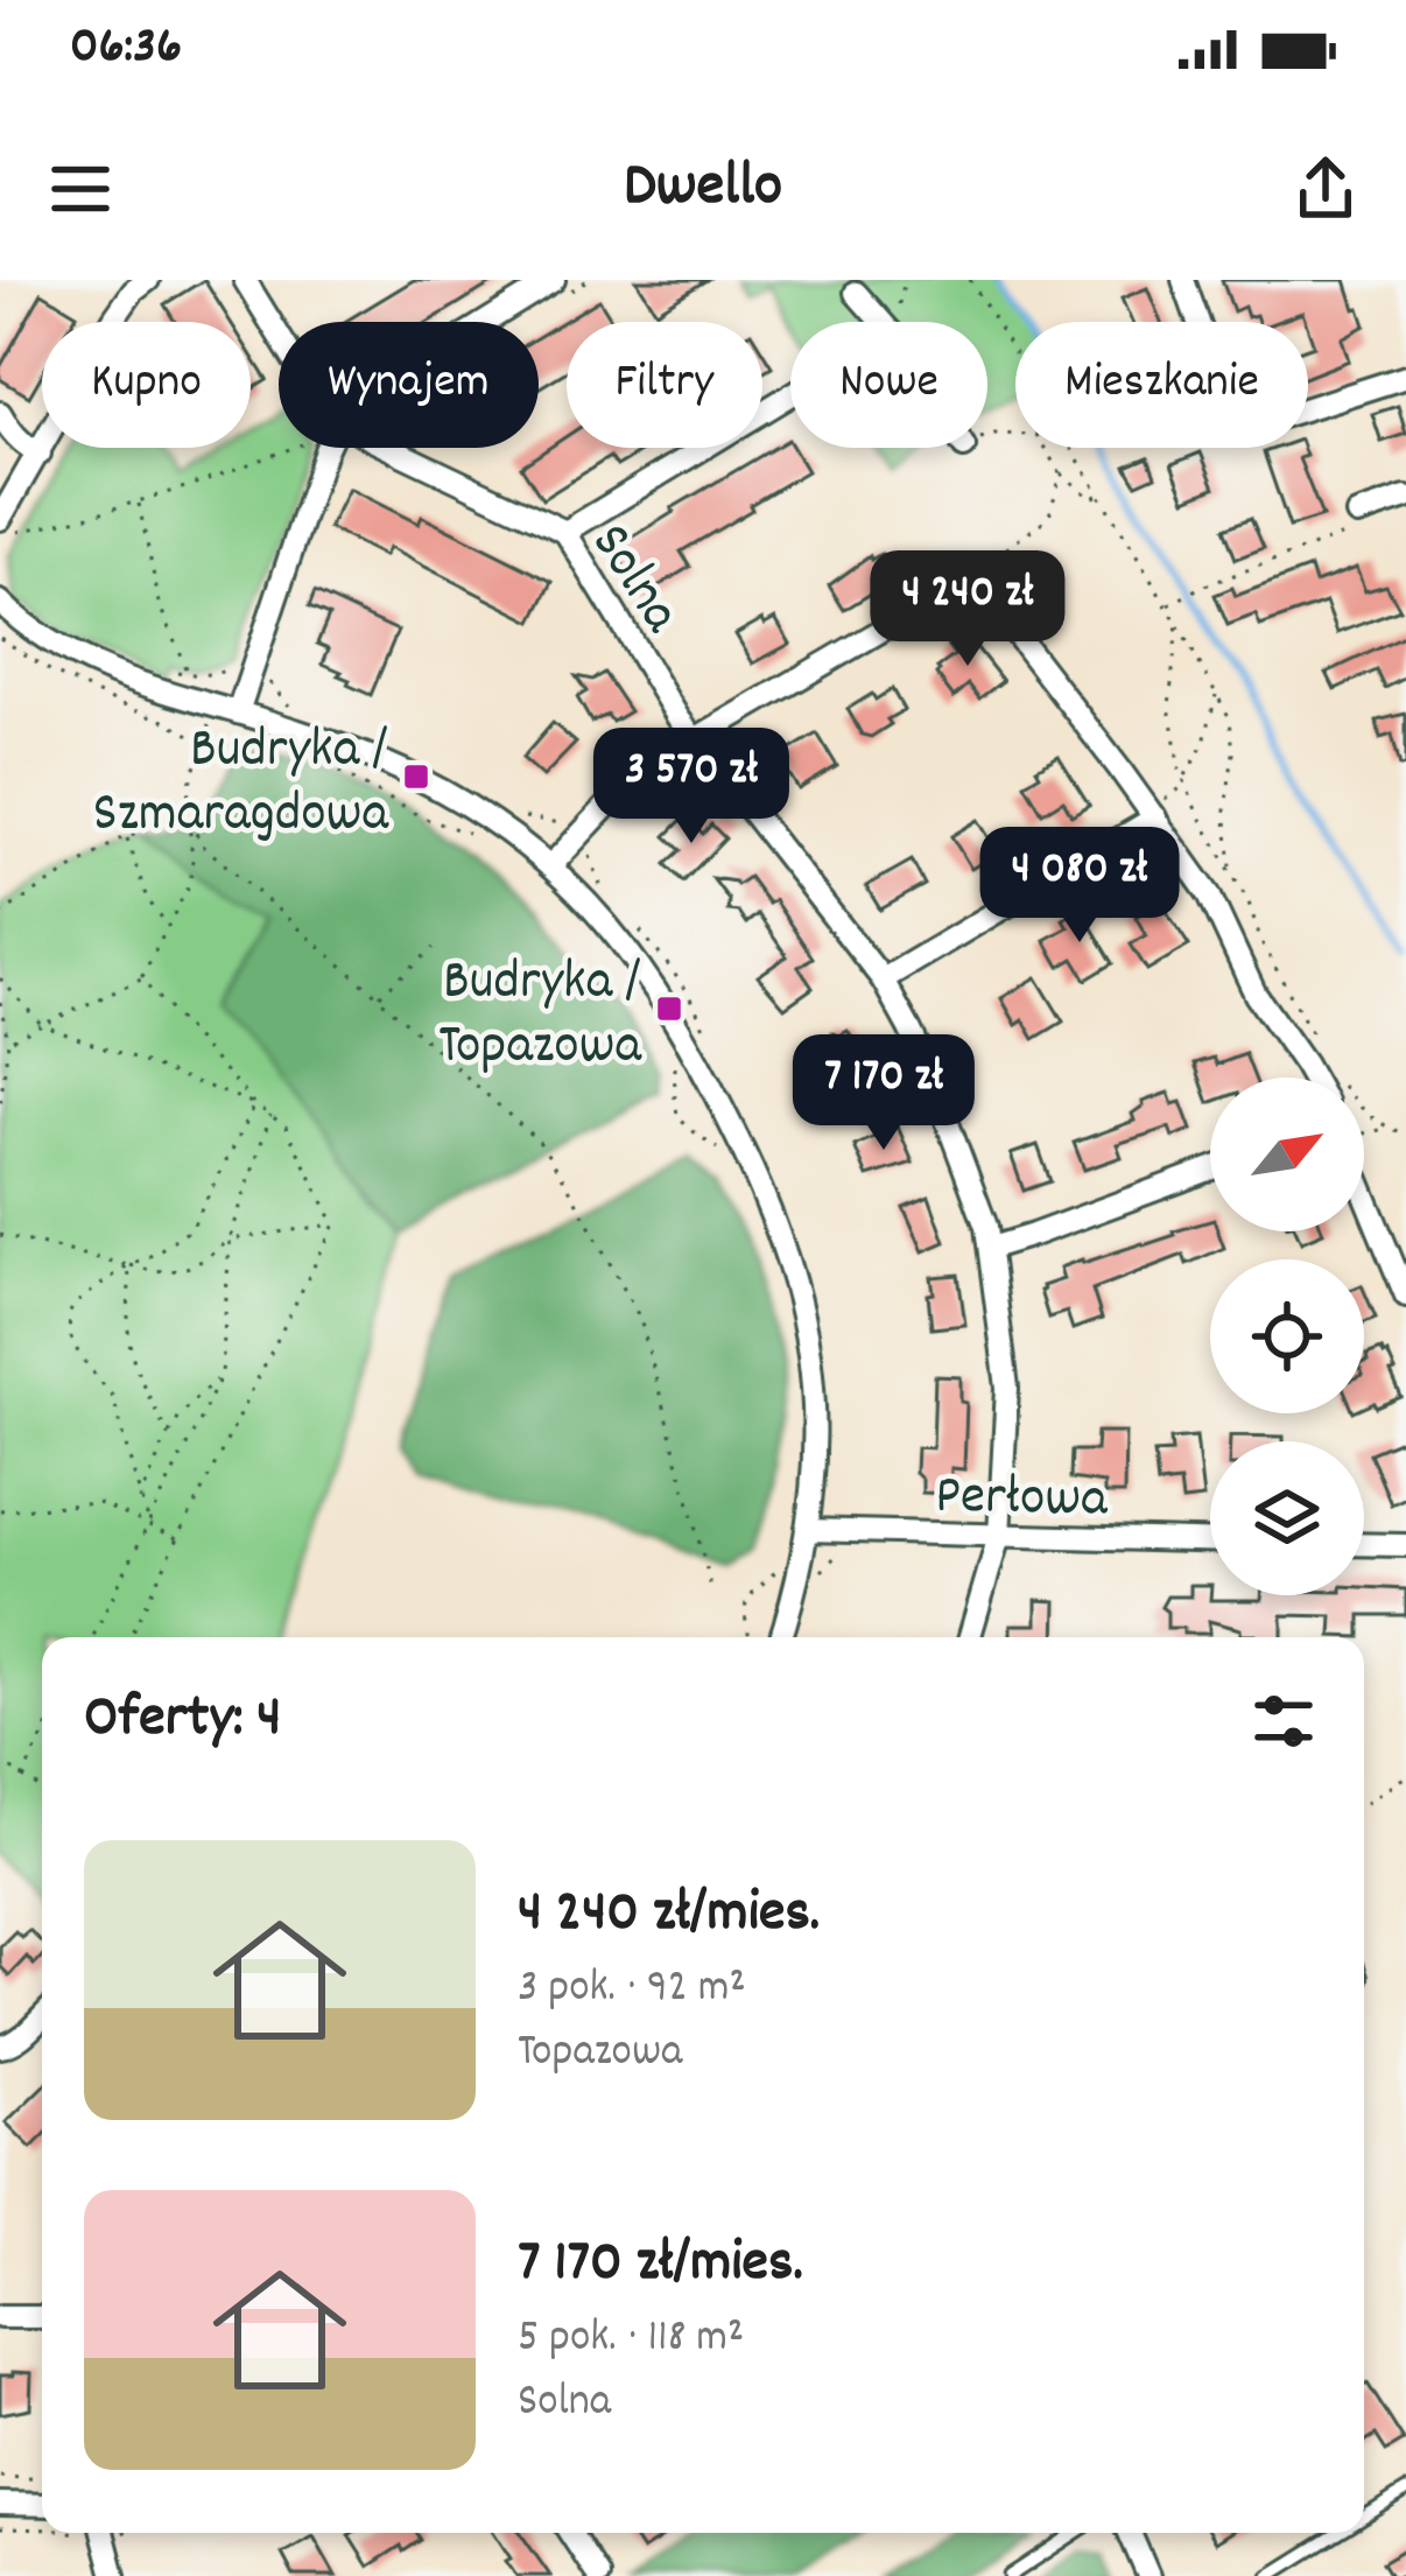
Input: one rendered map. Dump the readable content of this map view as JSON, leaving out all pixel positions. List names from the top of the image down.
{
  "streets": {
    "street": ["Solna", "Perłowa"]
  },
  "crossings": [
    ["Solna", "Perłowa"]
  ],
  "places": {
    "transit": ["Budryka / Szmaragdowa", "Budryka / Topazowa"]
  },
  "north": "top right",
  "page": {
    "status": "06:36",
    "header": "Dwello",
    "chip": [
      "Kupno",
      "Wynajem",
      "Filtry",
      "Nowe",
      "Mieszkanie"
    ],
    "price": [
      "4 240 zł",
      "3 570 zł",
      "4 080 zł",
      "7 170 zł"
    ],
    "heading": "Oferty: 4",
    "list": [
      {
        "name": "4 240 zł/mies.",
        "note": "3 pok. · 92 m² · Topazowa"
      },
      {
        "name": "7 170 zł/mies.",
        "note": "5 pok. · 118 m² · Solna"
      }
    ]
  }
}
